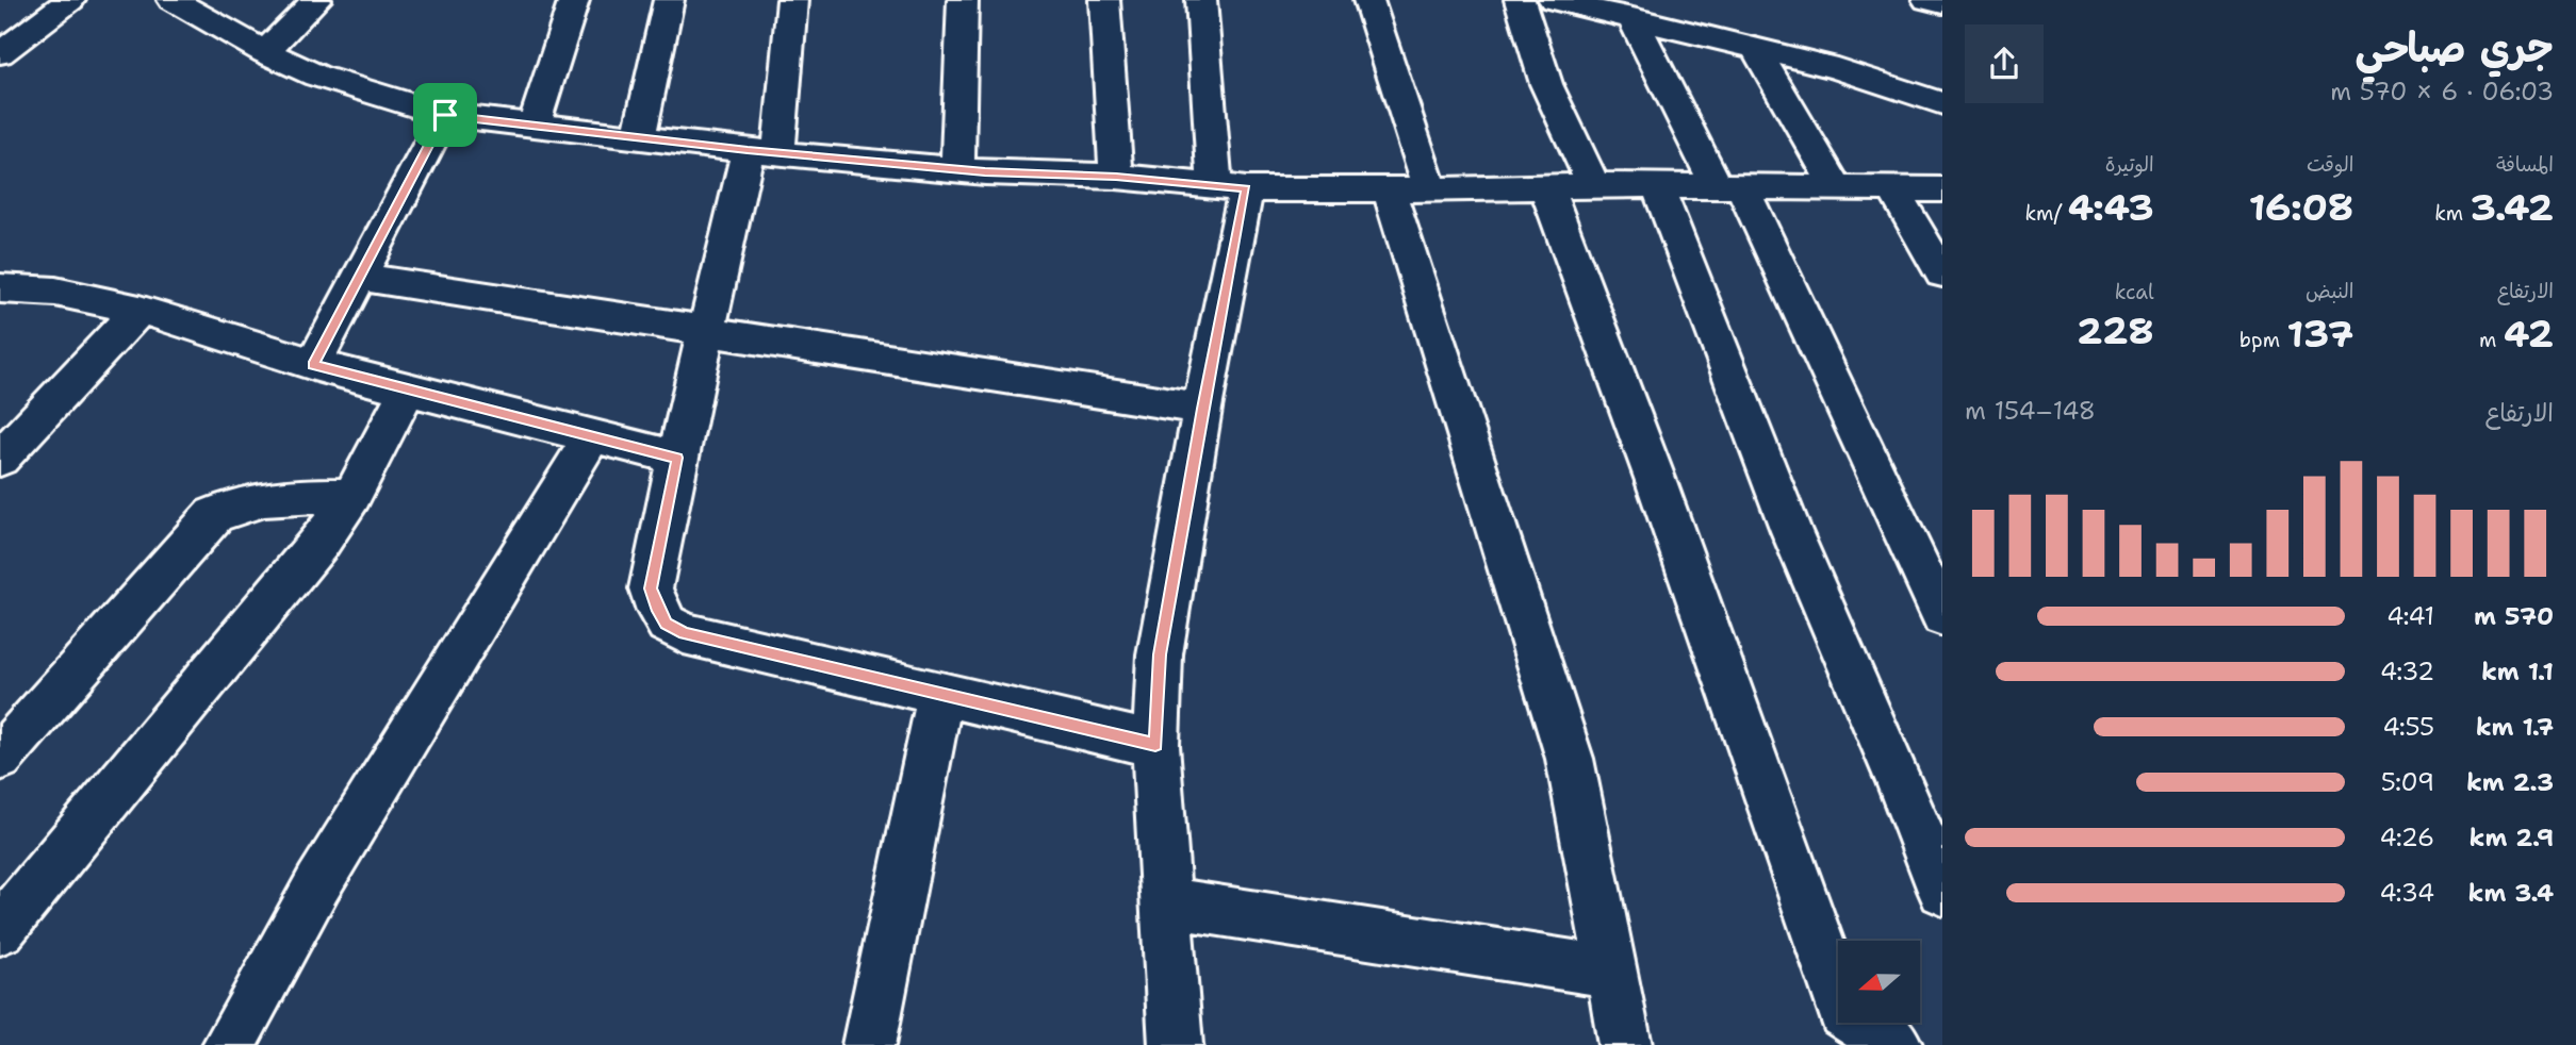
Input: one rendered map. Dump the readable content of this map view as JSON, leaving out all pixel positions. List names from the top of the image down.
{
  "north": "left",
  "page": {
    "heading": ["جري صباحي", "06:03 · 6 × 570 m"],
    "stats": [
      ["المسافة", "3.42 km"],
      ["الوقت", "16:08"],
      ["الوتيرة", "4:43 /km"],
      ["الارتفاع", "42 m"],
      ["النبض", "137 bpm"],
      ["kcal", "228"]
    ],
    "chart": ["الارتفاع", "148–154 m"],
    "list": [
      {
        "name": "570 m",
        "note": "4:41"
      },
      {
        "name": "1.1 km",
        "note": "4:32"
      },
      {
        "name": "1.7 km",
        "note": "4:55"
      },
      {
        "name": "2.3 km",
        "note": "5:09"
      },
      {
        "name": "2.9 km",
        "note": "4:26"
      },
      {
        "name": "3.4 km",
        "note": "4:34"
      }
    ]
  }
}
